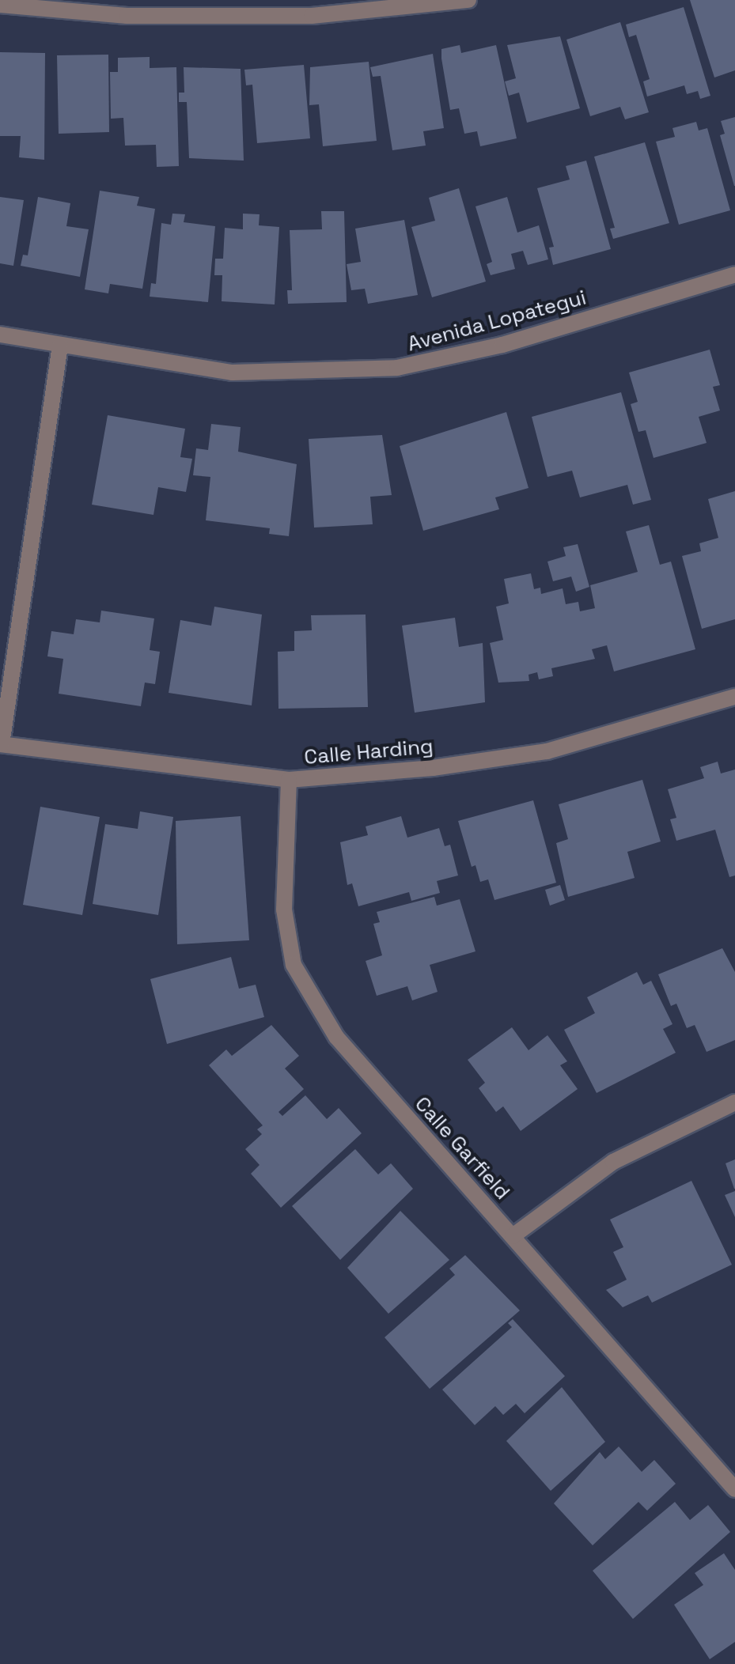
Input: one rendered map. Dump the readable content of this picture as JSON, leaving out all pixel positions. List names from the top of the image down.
{
  "streets": {
    "street": ["Avenida Lopategui", "Calle Harding", "Calle Garfield"]
  },
  "crossings": [
    ["Calle Harding", "Calle Garfield"]
  ]
}
